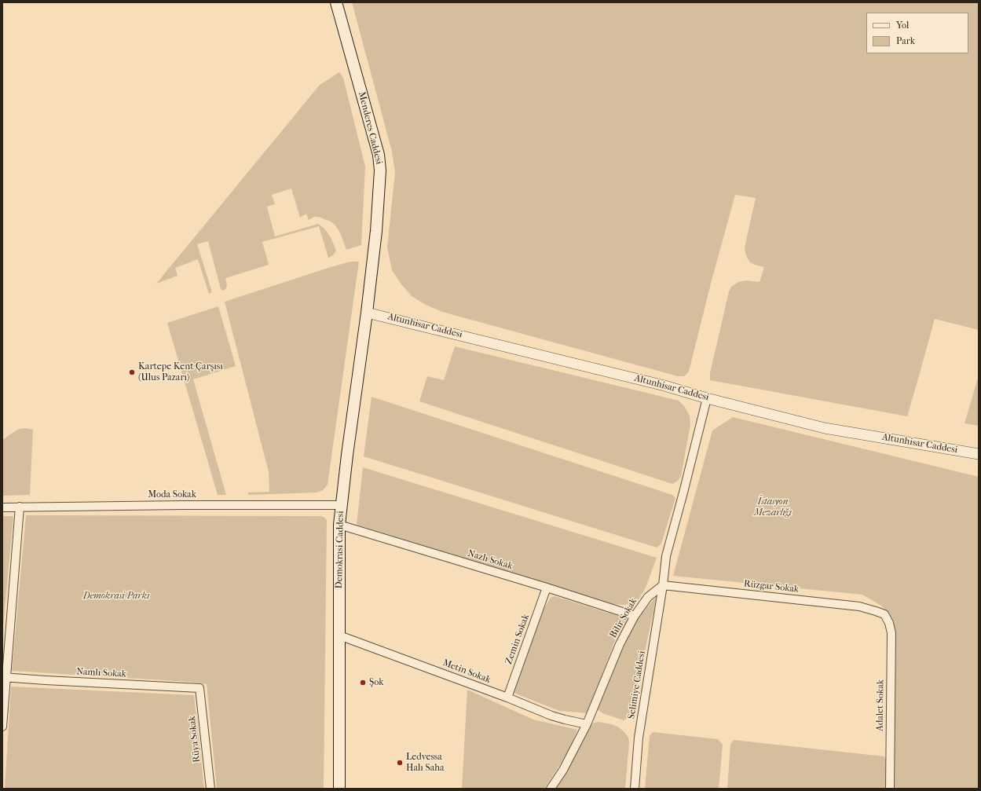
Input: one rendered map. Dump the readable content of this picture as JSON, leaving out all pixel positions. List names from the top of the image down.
{
  "streets": {
    "main road": ["Menderes Caddesi", "Demokrasi Caddesi"],
    "street": [
      "Altunhisar Caddesi",
      "Moda Sokak",
      "Nazlı Sokak",
      "Rüzgar Sokak",
      "Bilir Sokak",
      "Zemin Sokak",
      "Metin Sokak",
      "Namlı Sokak",
      "Selimiye Caddesi",
      "Adalet Sokak",
      "Rüya Sokak"
    ]
  },
  "crossings": [
    ["Menderes Caddesi", "Altunhisar Caddesi"],
    ["Menderes Caddesi", "Demokrasi Caddesi"],
    ["Altunhisar Caddesi", "Demokrasi Caddesi"],
    ["Moda Sokak", "Demokrasi Caddesi"],
    ["Demokrasi Caddesi", "Nazlı Sokak"],
    ["Demokrasi Caddesi", "Metin Sokak"],
    ["Nazlı Sokak", "Bilir Sokak"],
    ["Nazlı Sokak", "Zemin Sokak"],
    ["Rüzgar Sokak", "Bilir Sokak"],
    ["Rüzgar Sokak", "Selimiye Caddesi"],
    ["Rüzgar Sokak", "Adalet Sokak"],
    ["Bilir Sokak", "Metin Sokak"],
    ["Bilir Sokak", "Selimiye Caddesi"],
    ["Zemin Sokak", "Metin Sokak"],
    ["Namlı Sokak", "Rüya Sokak"]
  ],
  "parks": ["İstasyon Mezarlığı", "Demokrasi Parkı"],
  "places": ["Kartepe Kent Çarşısı (Ulus Pazarı)", "Şok", "Ledvessa Halı Saha"],
  "legend": ["Yol", "Park"]
}
